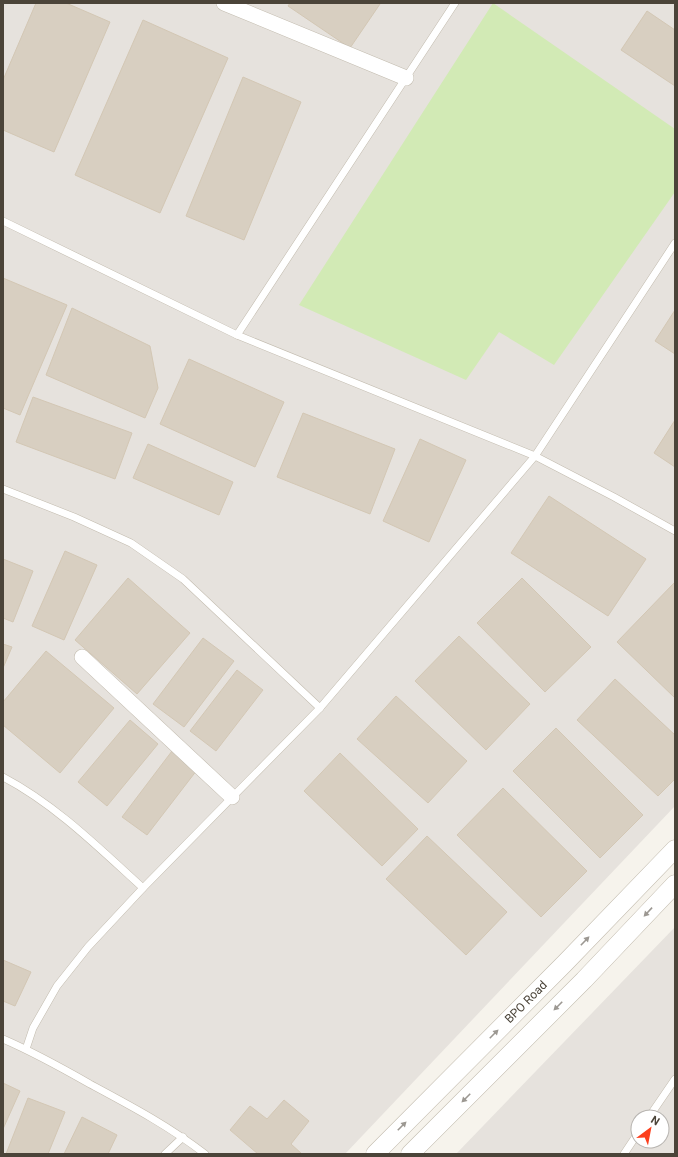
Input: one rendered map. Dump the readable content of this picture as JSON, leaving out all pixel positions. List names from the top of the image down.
{
  "streets": {
    "street": ["BPO Road"]
  },
  "north": "top right"
}
